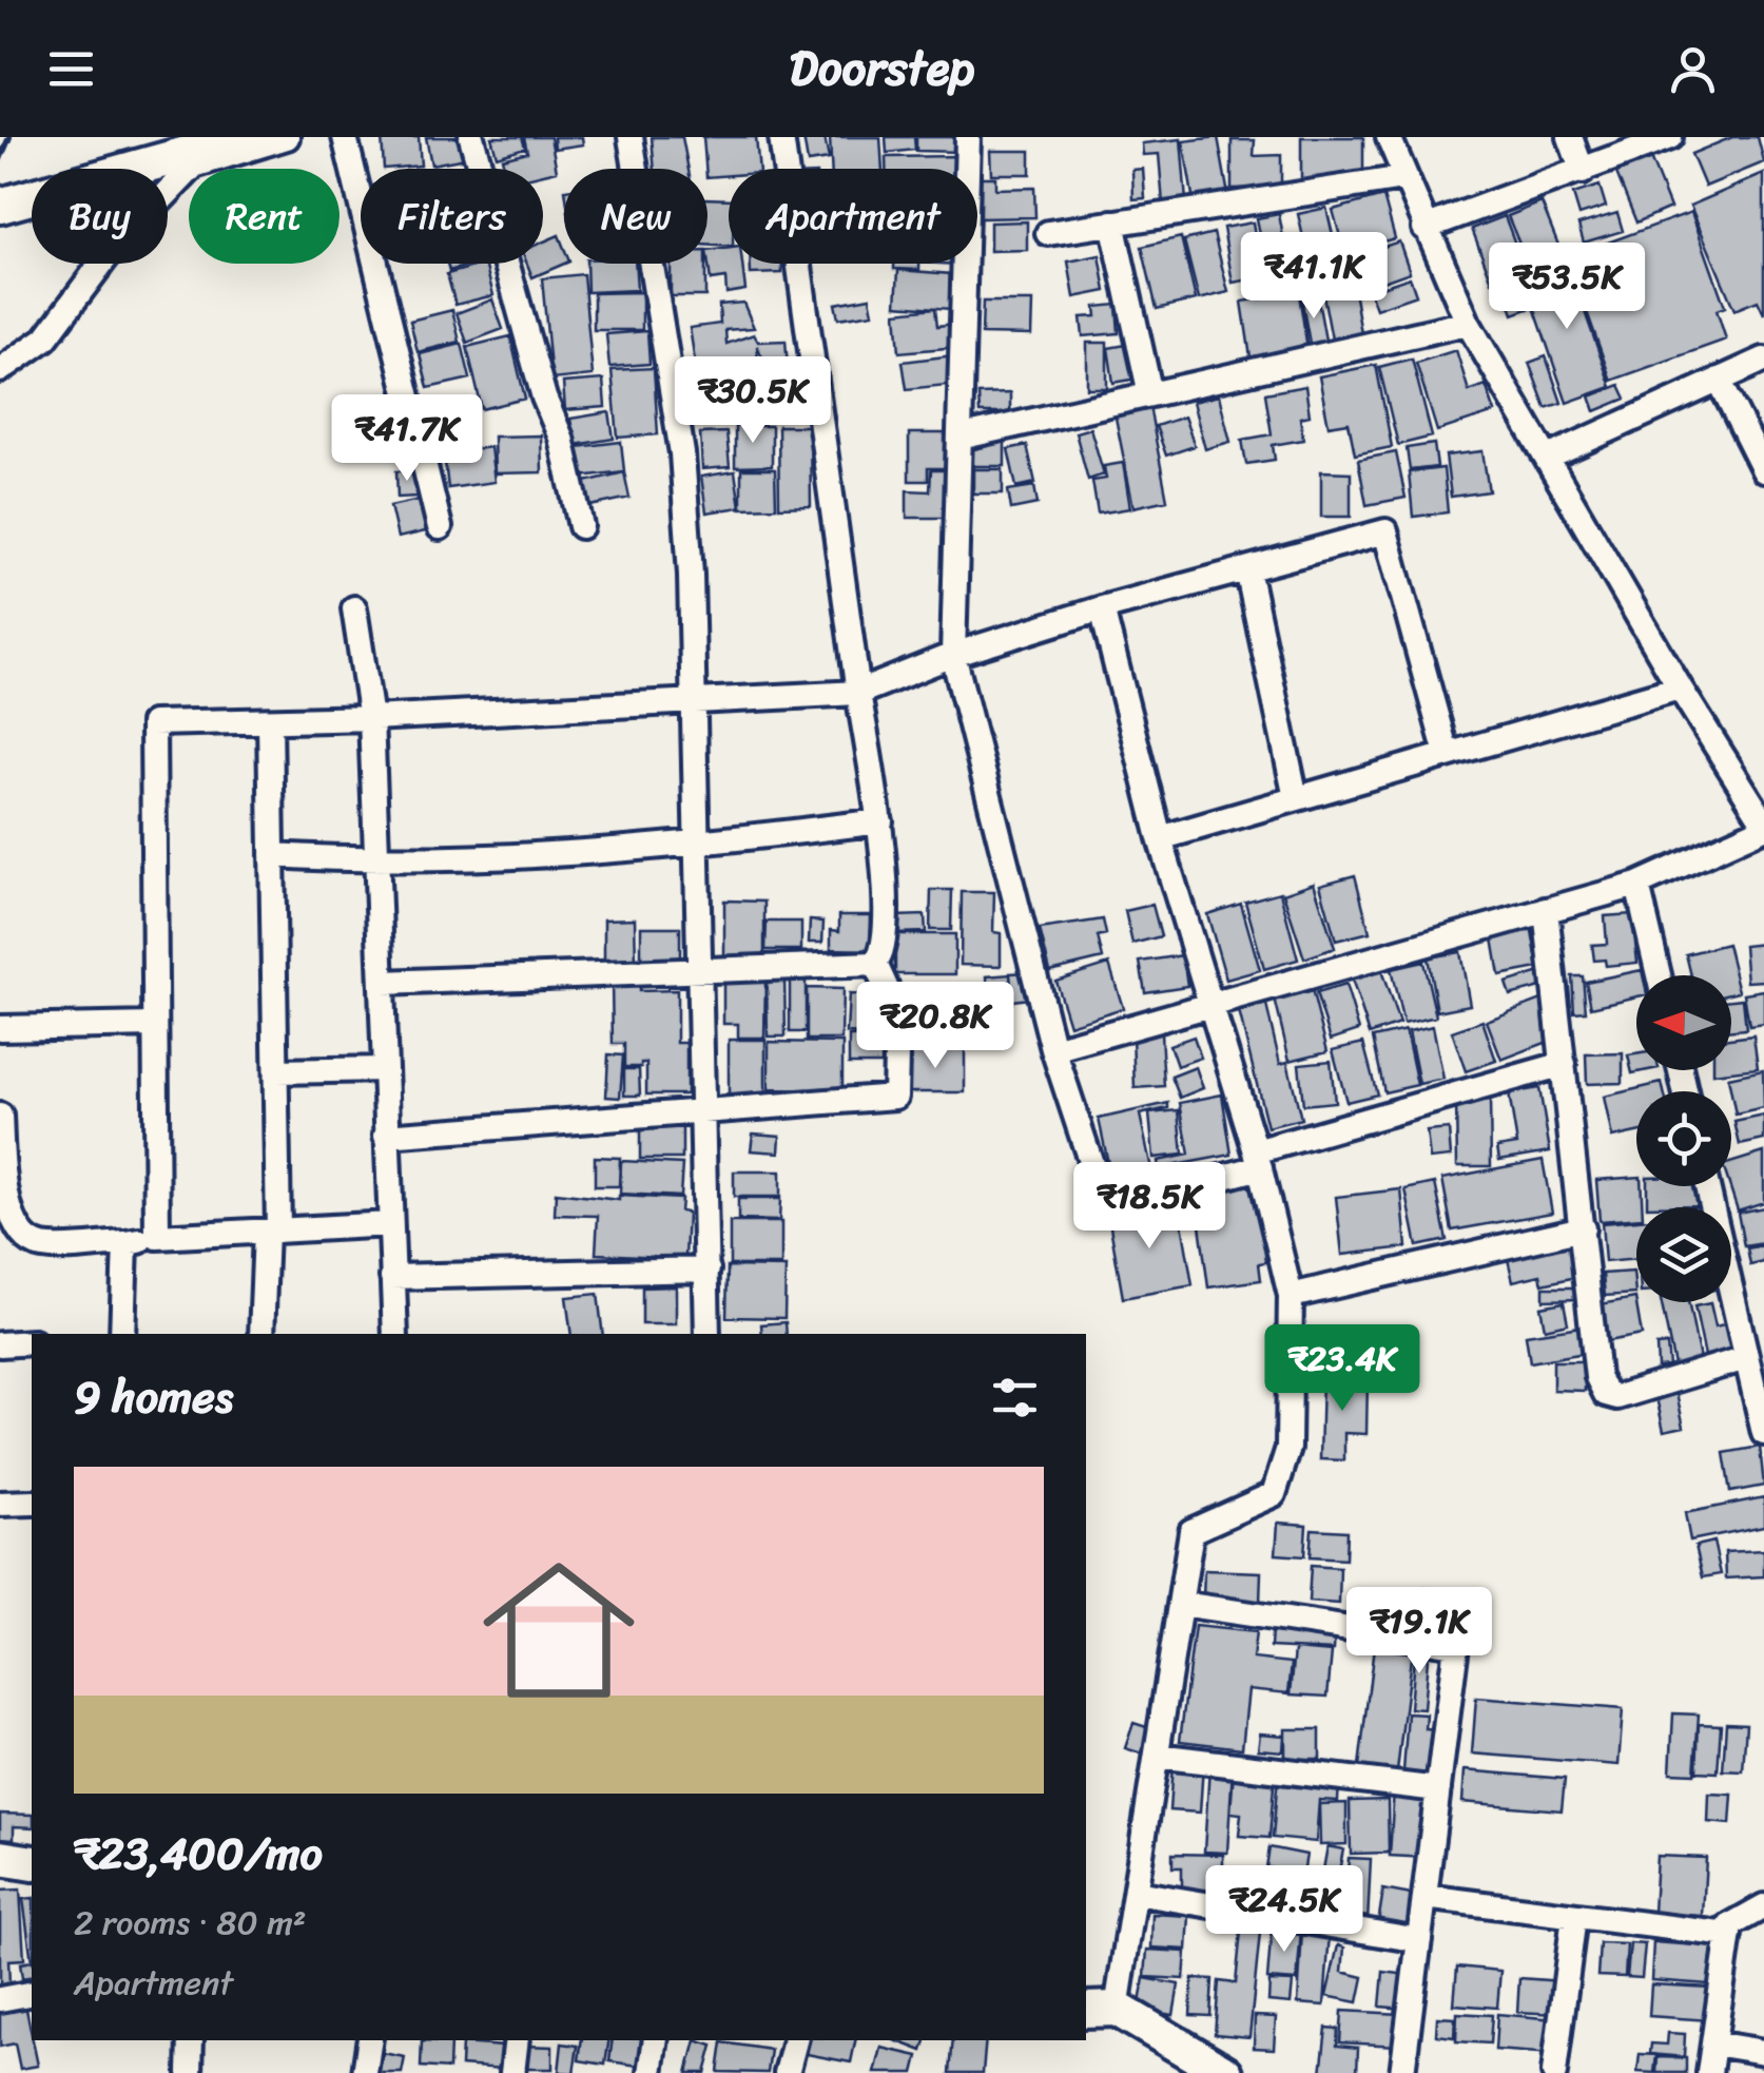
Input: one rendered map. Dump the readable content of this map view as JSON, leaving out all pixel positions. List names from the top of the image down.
{
  "north": "left",
  "page": {
    "header": "Doorstep",
    "chip": [
      "Buy",
      "Rent",
      "Filters",
      "New",
      "Apartment"
    ],
    "price": [
      "₹41.1K",
      "₹53.5K",
      "₹30.5K",
      "₹41.7K",
      "₹20.8K",
      "₹18.5K",
      "₹23.4K",
      "₹19.1K",
      "₹24.5K"
    ],
    "heading": "9 homes",
    "list": [
      {
        "name": "₹23,400/mo",
        "note": "2 rooms · 80 m² · Apartment"
      }
    ]
  }
}
